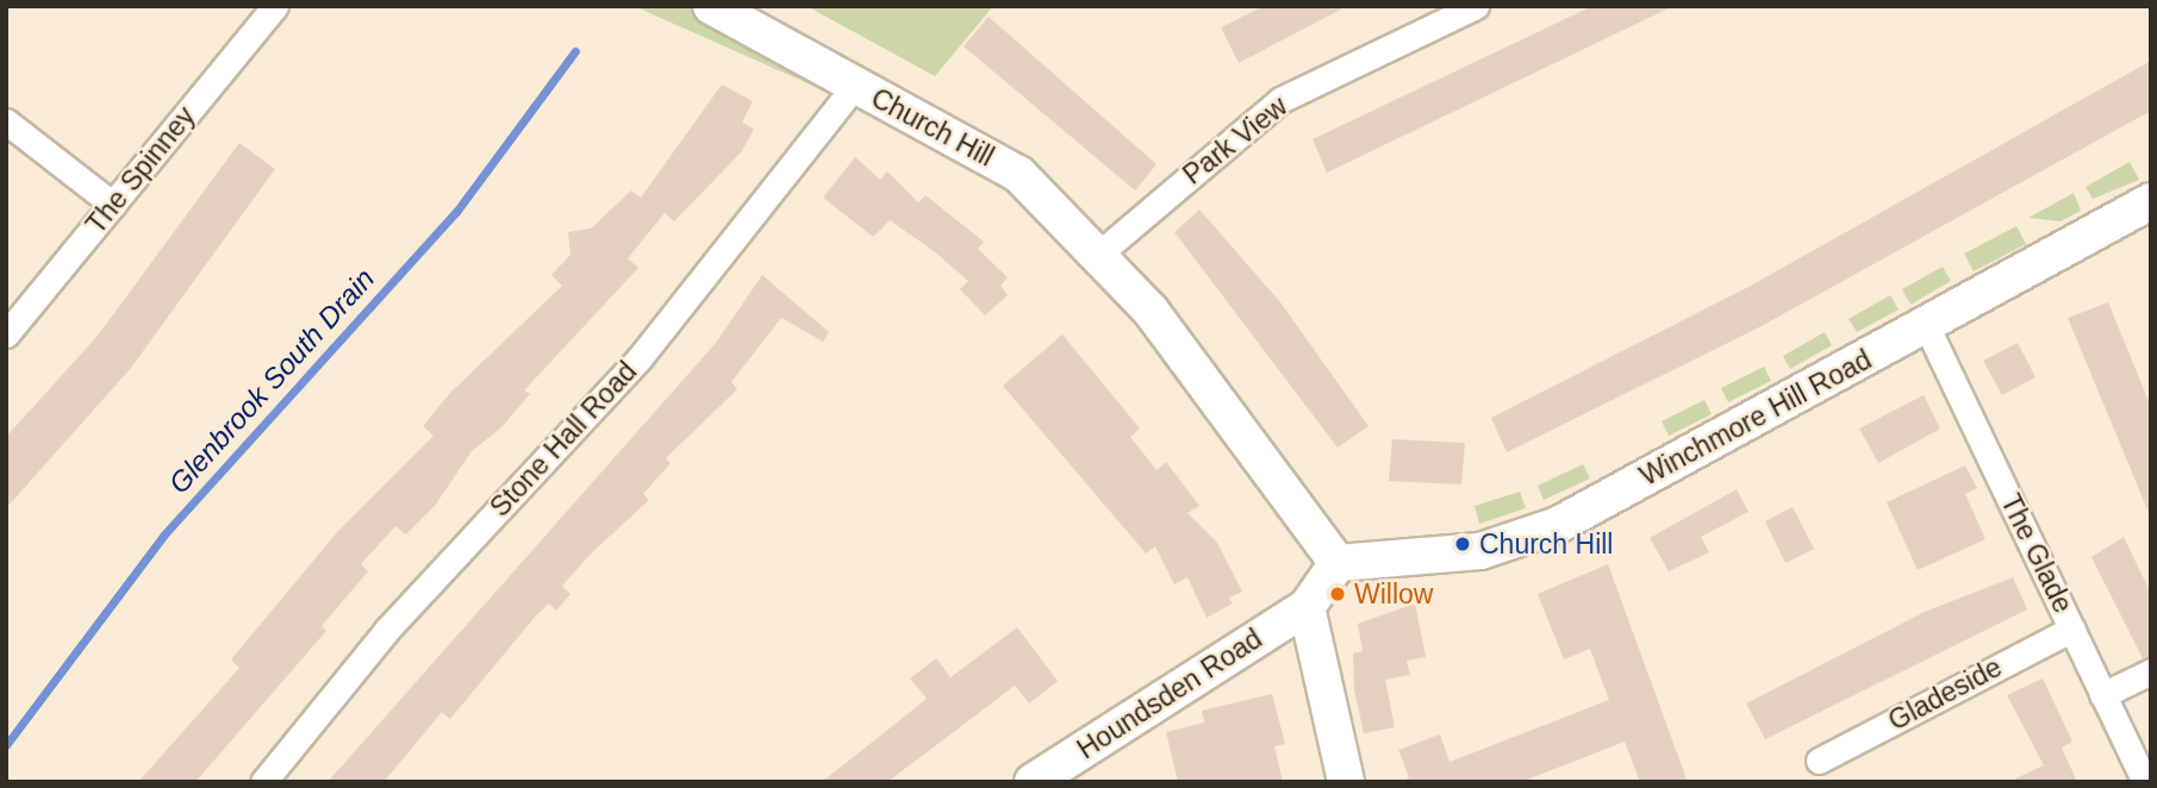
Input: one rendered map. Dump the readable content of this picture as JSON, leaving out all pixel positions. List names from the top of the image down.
{
  "streets": {
    "street": [
      "Church Hill",
      "Park View",
      "The Spinney",
      "Winchmore Hill Road",
      "Stone Hall Road",
      "The Glade",
      "Houndsden Road",
      "Gladeside"
    ]
  },
  "crossings": [
    ["Church Hill", "Park View"],
    ["Church Hill", "Winchmore Hill Road"],
    ["Church Hill", "Stone Hall Road"],
    ["Winchmore Hill Road", "The Glade"],
    ["The Glade", "Gladeside"]
  ],
  "water": ["Glenbrook South Drain"],
  "places": ["Church Hill", "Willow"]
}
